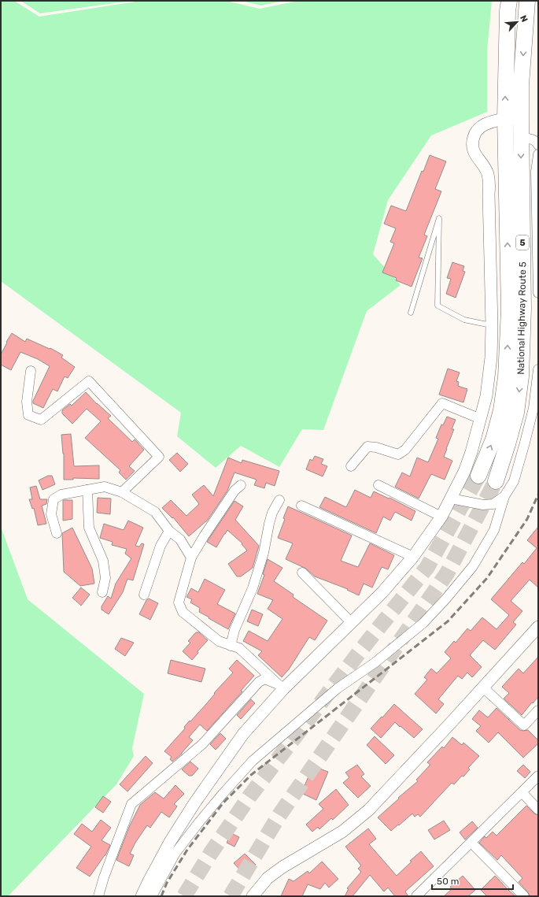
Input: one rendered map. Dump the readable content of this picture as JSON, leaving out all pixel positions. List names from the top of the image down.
{
  "streets": {
    "highway": ["5", "National Highway Route 5"]
  },
  "scale_bar": "50 m",
  "north": "top right"
}
